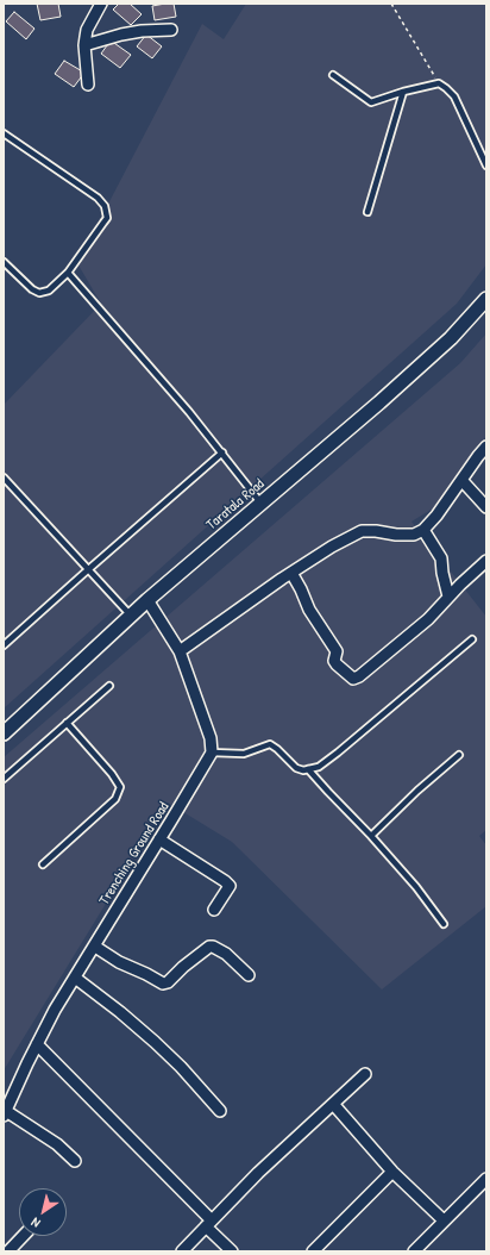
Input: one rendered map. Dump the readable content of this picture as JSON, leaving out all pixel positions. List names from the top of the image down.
{
  "streets": {
    "street": ["Taratala Road", "Trenching Ground Road"]
  },
  "north": "bottom left"
}
